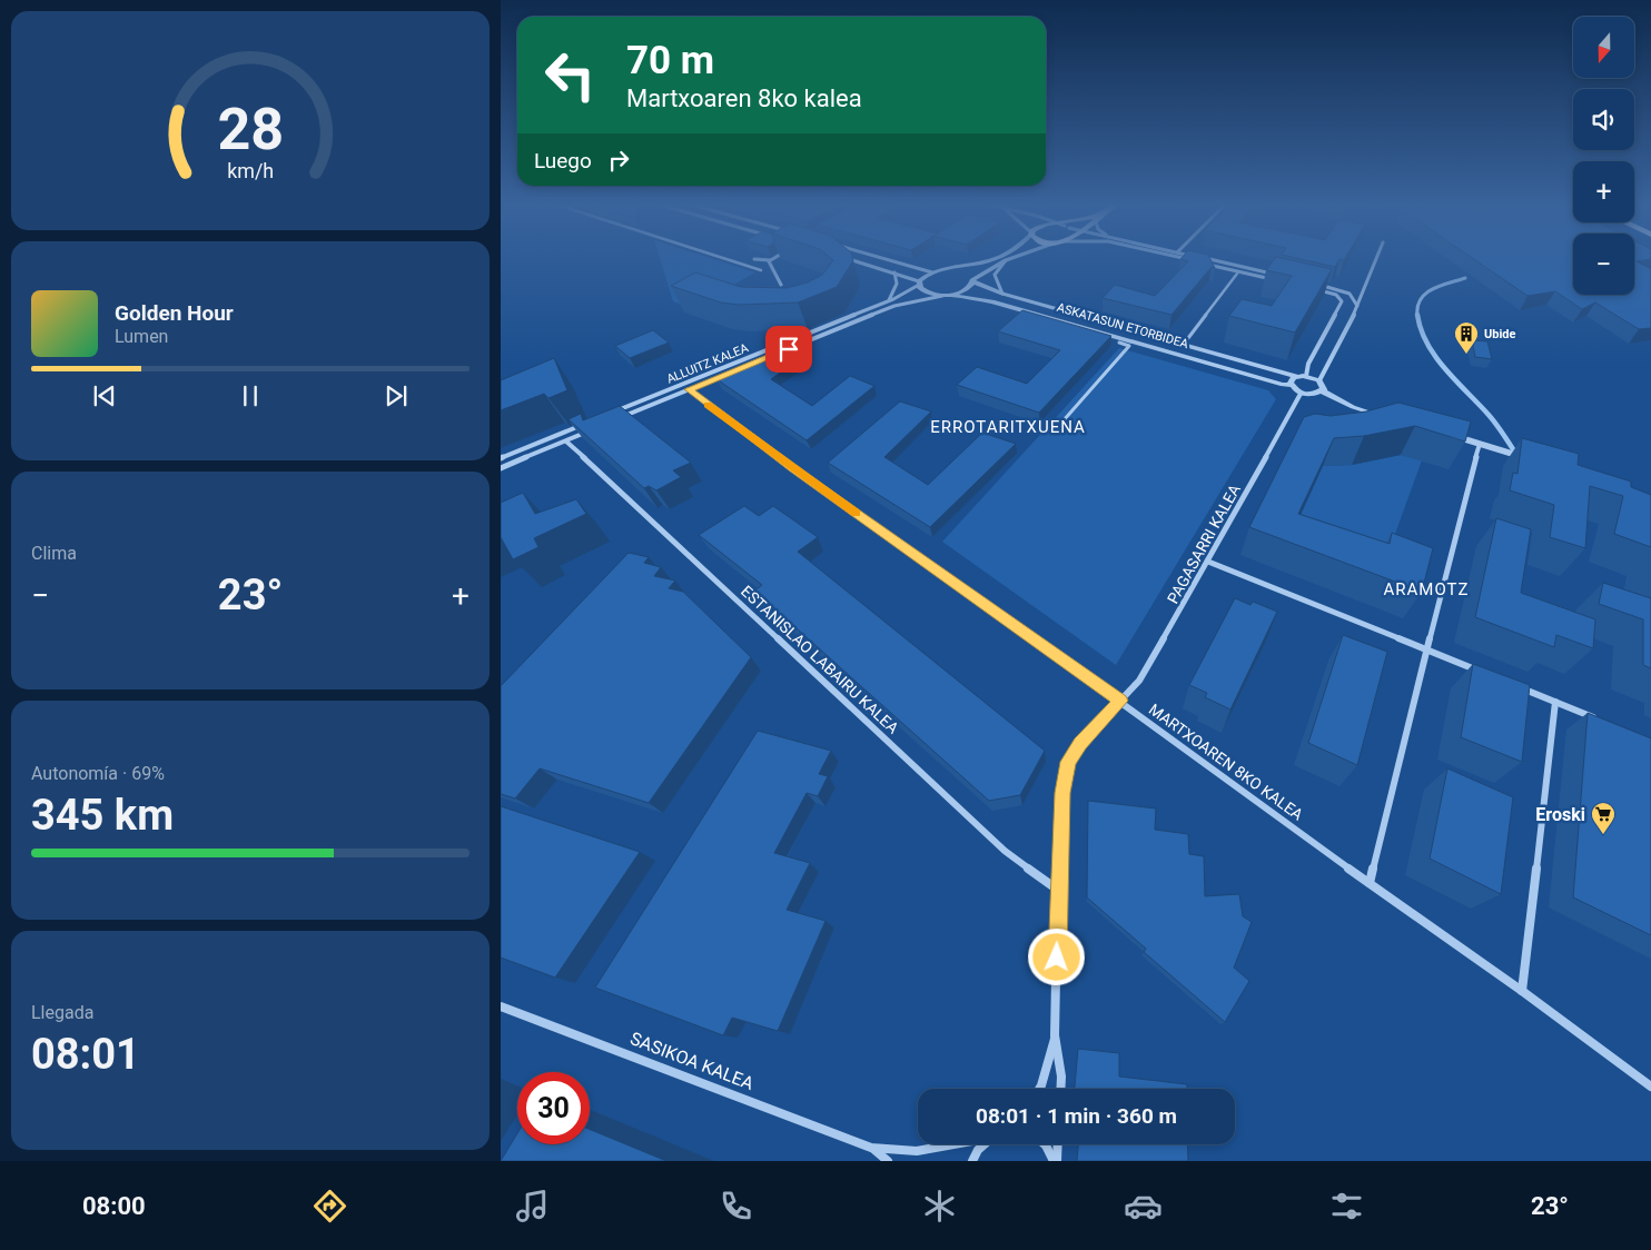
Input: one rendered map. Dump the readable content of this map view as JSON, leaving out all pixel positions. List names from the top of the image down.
{
  "streets": {
    "street": [
      "ASKATASUN ETORBIDEA",
      "ALLUITZ KALEA",
      "PAGASARRI KALEA",
      "ESTANISLAO LABAIRU KALEA",
      "MARTXOAREN 8KO KALEA",
      "SASIKOA KALEA"
    ]
  },
  "crossings": [
    ["ASKATASUN ETORBIDEA", "ALLUITZ KALEA"],
    ["ALLUITZ KALEA", "MARTXOAREN 8KO KALEA"],
    ["PAGASARRI KALEA", "ESTANISLAO LABAIRU KALEA"],
    ["PAGASARRI KALEA", "MARTXOAREN 8KO KALEA"]
  ],
  "districts": ["ERROTARITXUENA", "ARAMOTZ"],
  "places": {
    "building": ["Ubide"],
    "supermarket": ["Eroski"]
  },
  "north": "bottom",
  "page": {
    "map_buttons": ["+", "−"],
    "turn": ["70 m", "Martxoaren 8ko kalea"],
    "then": "Luego",
    "song": ["Golden Hour", "Lumen"],
    "tile": [
      "Clima",
      ["Autonomía · 69%", "345 km"],
      ["Llegada", "08:01"]
    ],
    "heat": ["−", "23°", "+"],
    "limit": "30",
    "trip": "08:01 · 1 min · 360 m",
    "tabs": ["08:00", "23°"],
    "gauge": ["28", "km/h"]
  }
}
